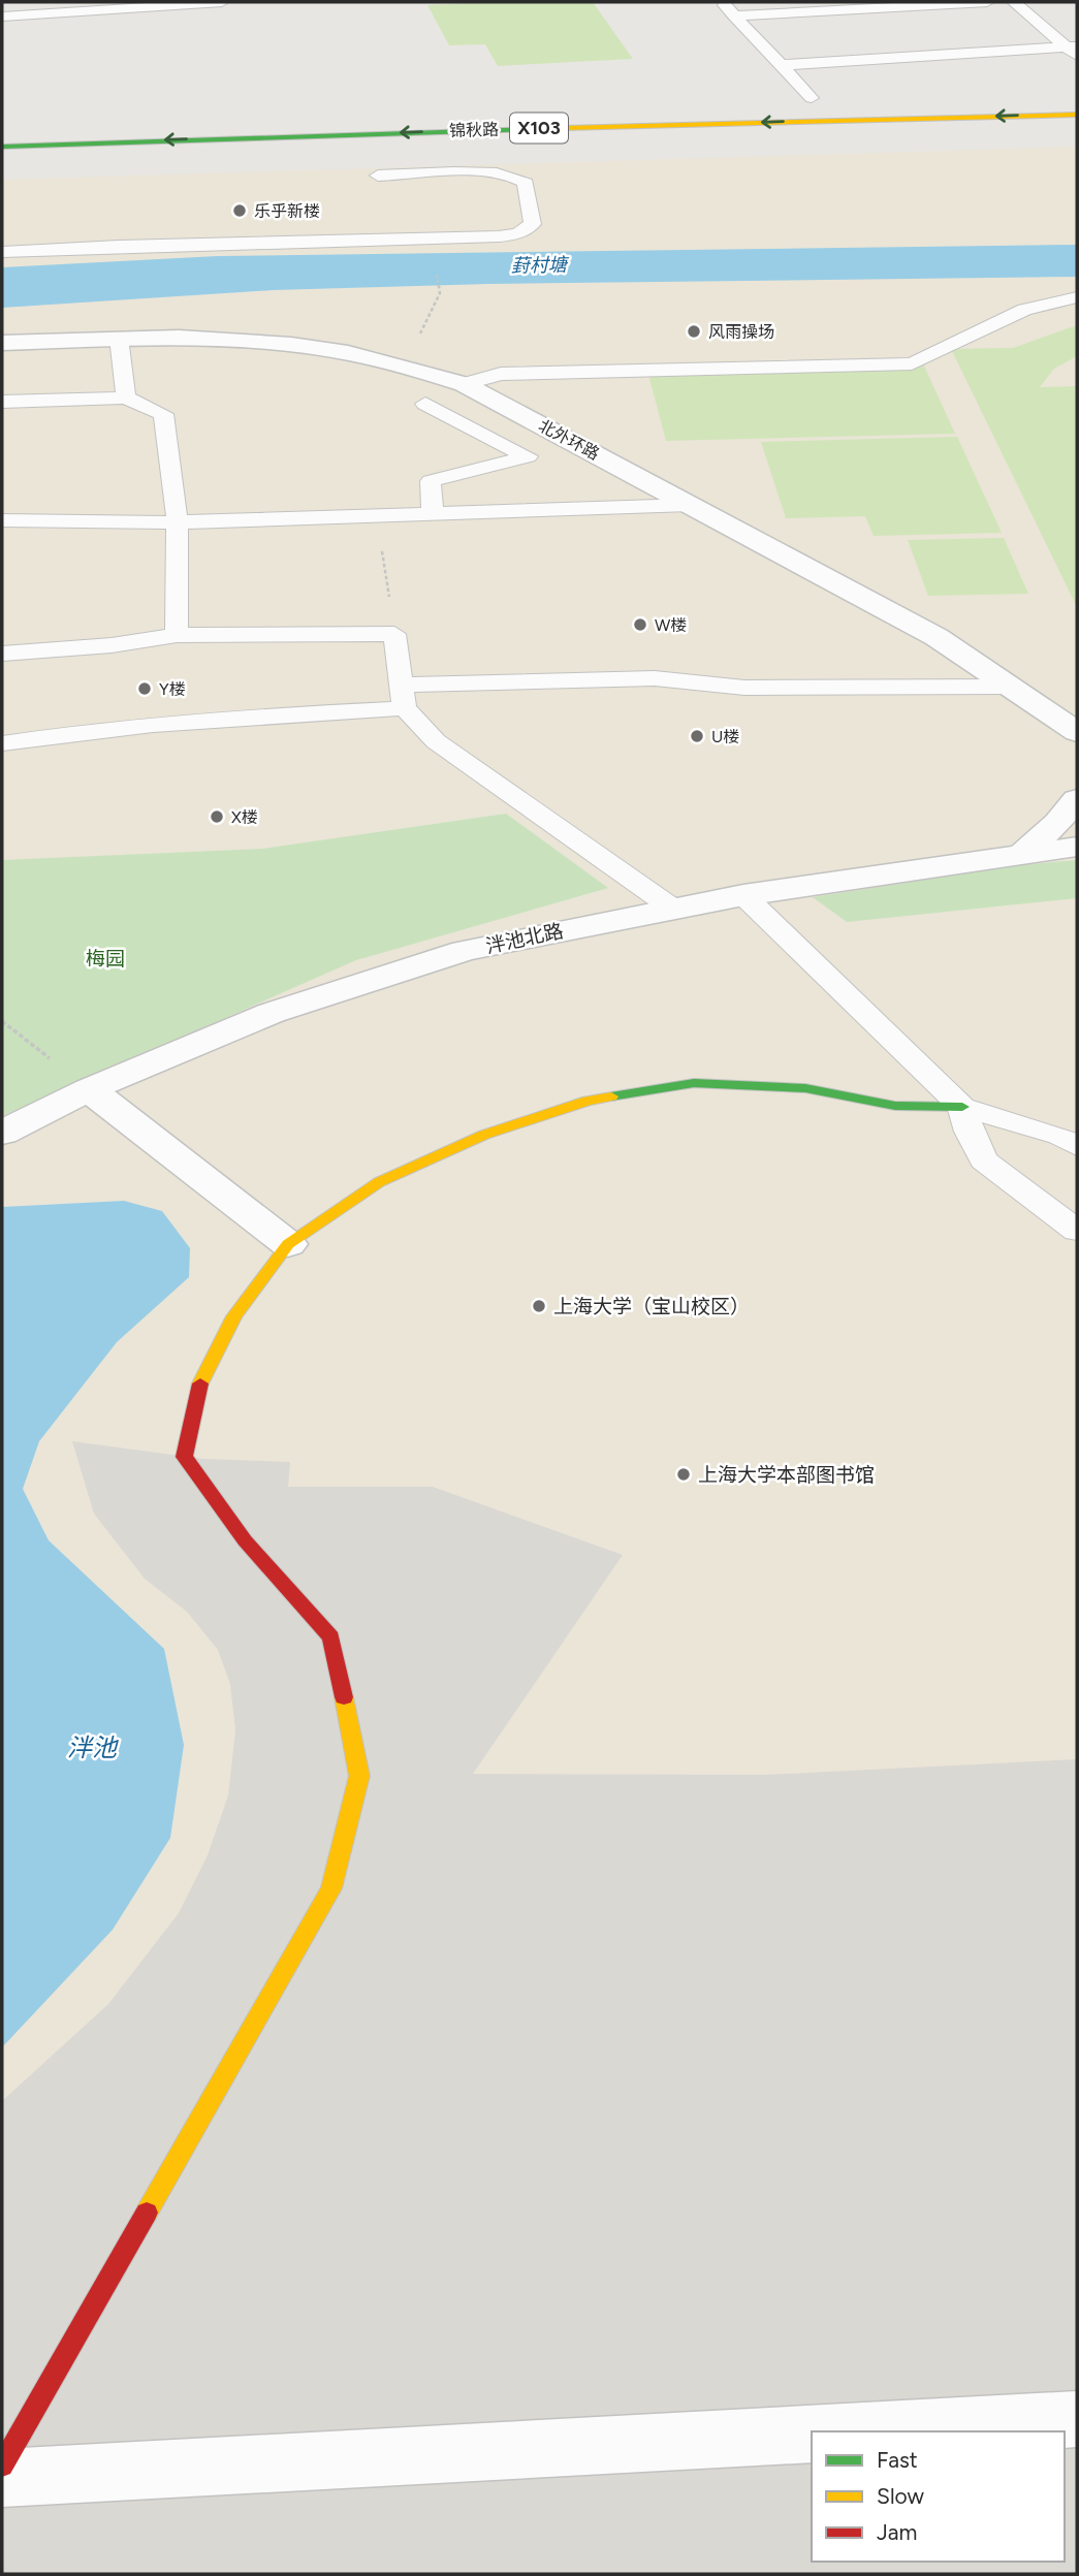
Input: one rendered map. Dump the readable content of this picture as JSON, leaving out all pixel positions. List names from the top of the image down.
{
  "streets": {
    "main road": ["X103", "锦秋路"],
    "street": ["北外环路", "泮池北路"]
  },
  "water": ["葑村塘", "泮池"],
  "parks": ["梅园"],
  "places": [
    "乐乎新楼",
    "风雨操场",
    "W楼",
    "Y楼",
    "U楼",
    "X楼",
    "上海大学（宝山校区）",
    "上海大学本部图书馆"
  ],
  "legend": ["Fast", "Slow", "Jam"]
}
